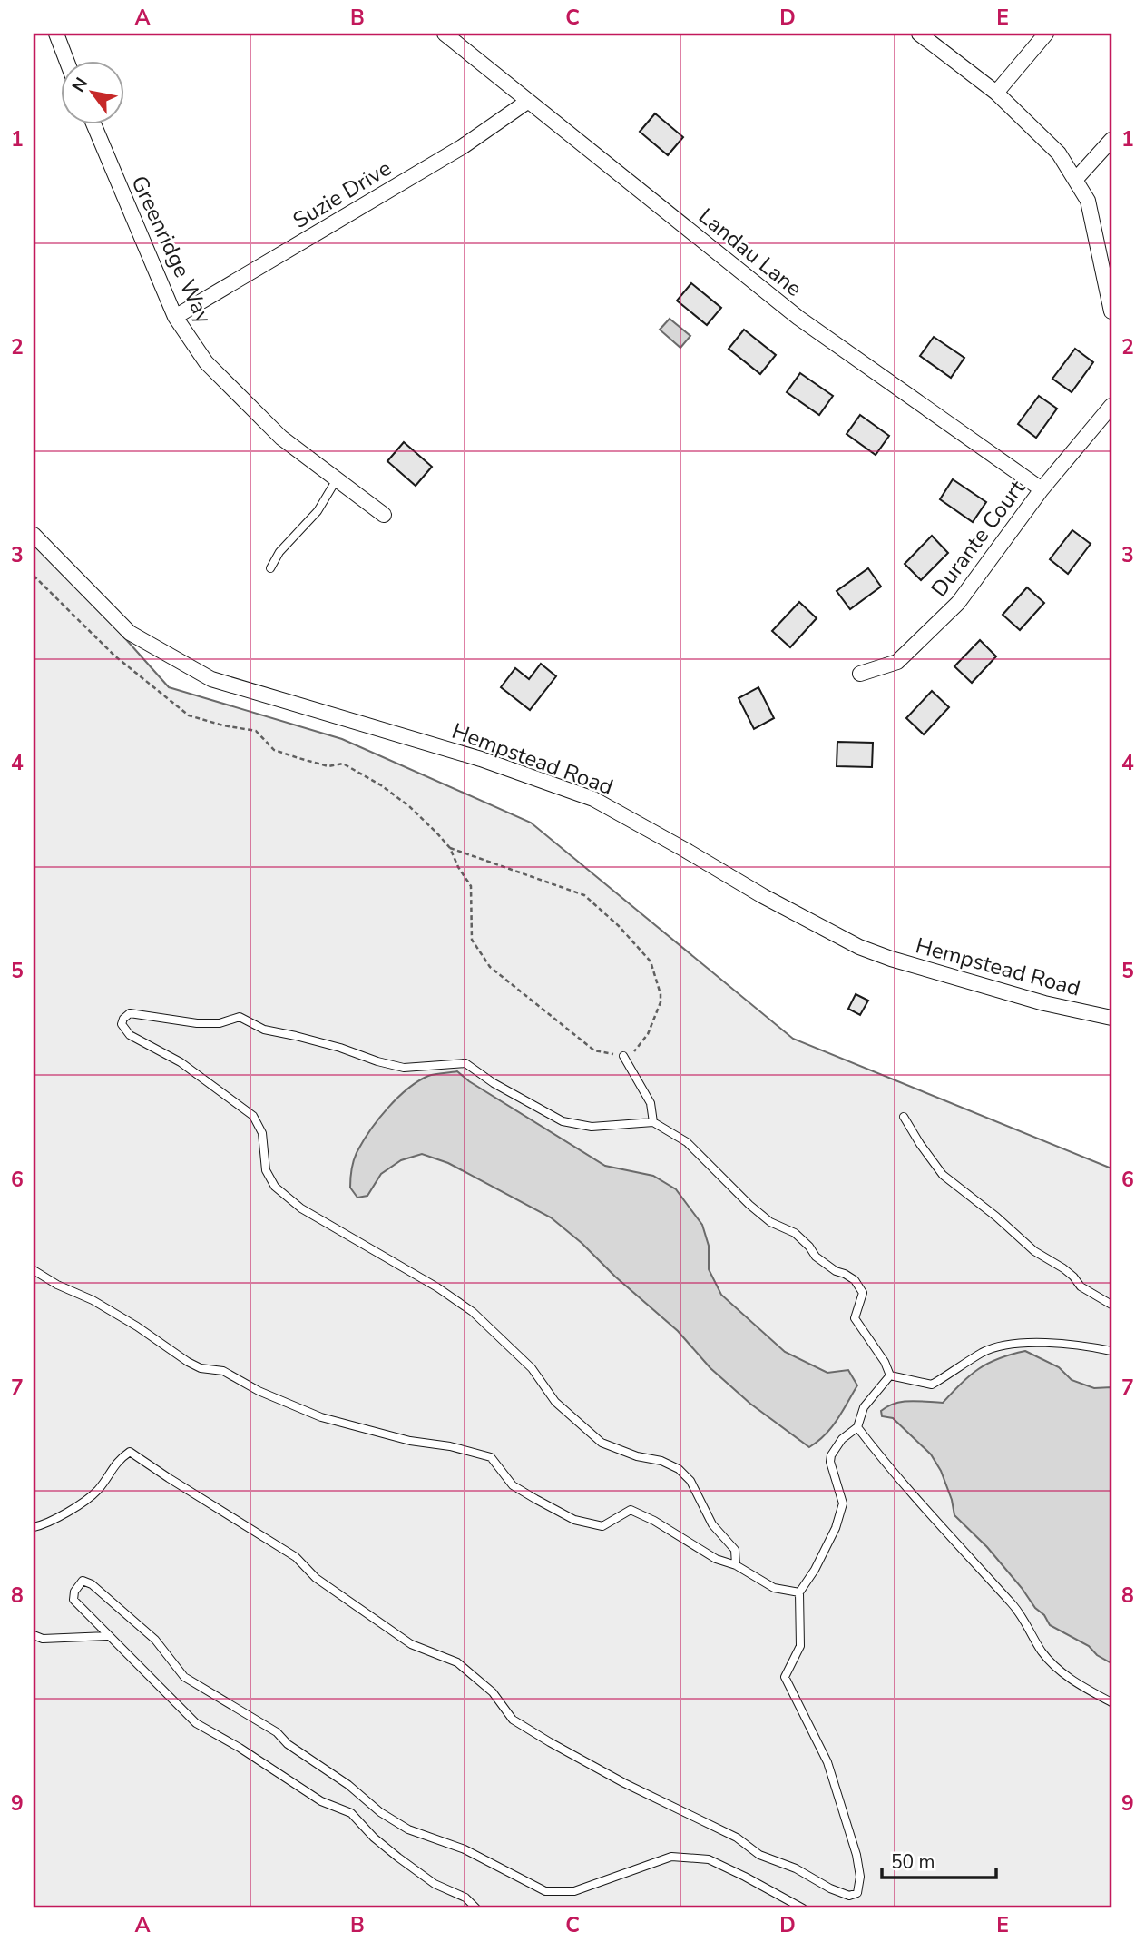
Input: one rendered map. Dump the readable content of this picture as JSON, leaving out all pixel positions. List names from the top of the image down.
{
  "streets": {
    "street": [
      "Suzie Drive",
      "Greenridge Way",
      "Landau Lane",
      "Durante Court",
      "Hempstead Road"
    ]
  },
  "crossings": [
    ["Suzie Drive", "Greenridge Way"],
    ["Suzie Drive", "Landau Lane"],
    ["Landau Lane", "Durante Court"]
  ],
  "scale_bar": "50 m",
  "north": "top left",
  "grid": {
    "columns": [
      "A",
      "B",
      "C",
      "D",
      "E"
    ],
    "rows": [
      "1",
      "2",
      "3",
      "4",
      "5",
      "6",
      "7",
      "8",
      "9"
    ]
  }
}
